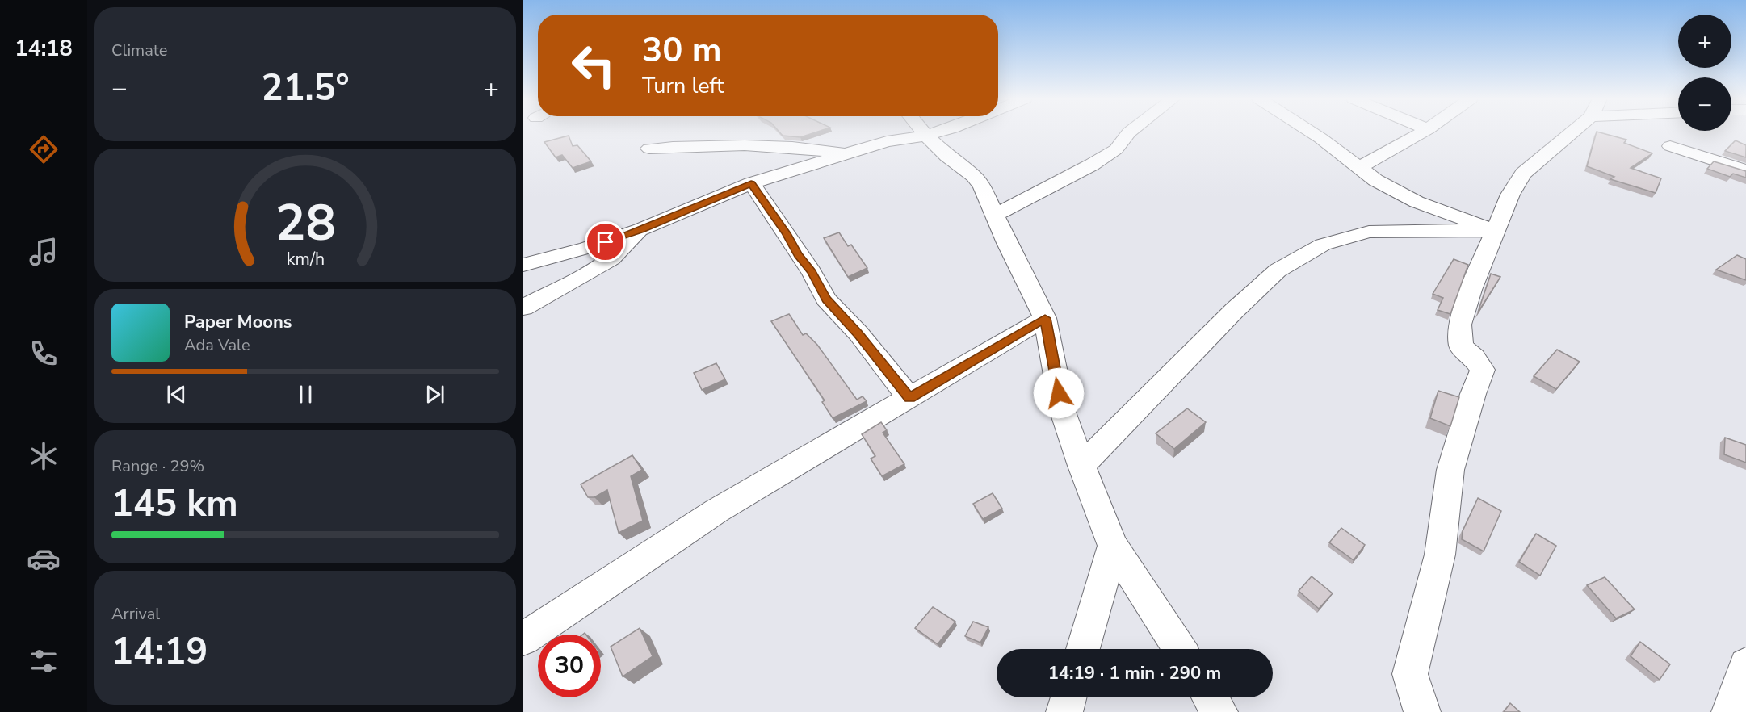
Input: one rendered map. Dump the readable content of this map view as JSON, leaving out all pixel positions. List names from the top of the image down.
{
  "page": {
    "tabs": "14:18",
    "tile": [
      "Climate",
      ["Range · 29%", "145 km"],
      ["Arrival", "14:19"]
    ],
    "map_buttons": ["+", "−"],
    "turn": ["30 m", "Turn left"],
    "heat": ["−", "21.5°", "+"],
    "song": ["Paper Moons", "Ada Vale"],
    "limit": "30",
    "trip": "14:19 · 1 min · 290 m",
    "gauge": ["28", "km/h"]
  }
}
